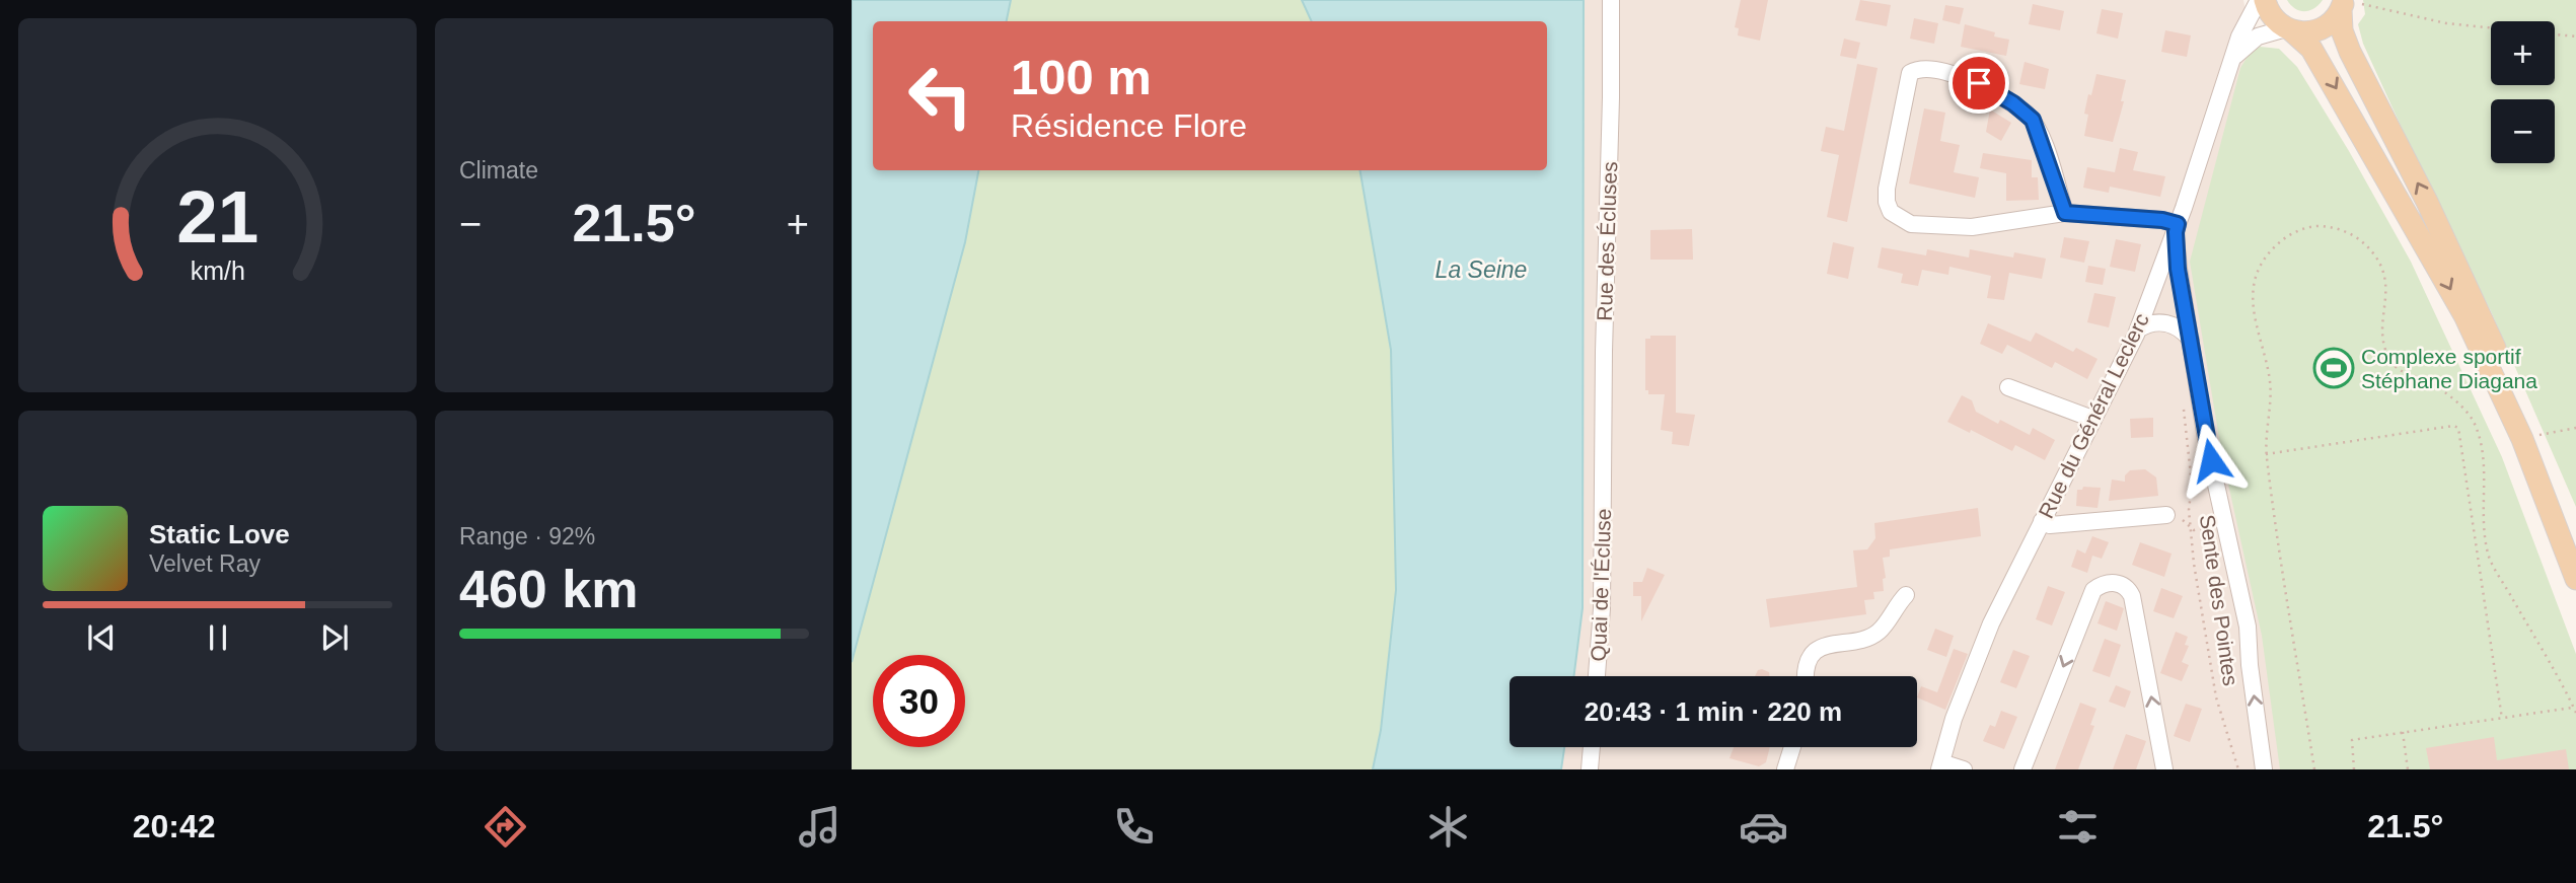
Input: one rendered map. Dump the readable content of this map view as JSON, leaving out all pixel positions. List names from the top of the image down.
{
  "streets": {
    "street": ["Rue des Écluses", "Rue du Général Leclerc", "Quai de l'Écluse"],
    "path": ["Sente des Pointes"]
  },
  "crossings": [
    ["Rue des Écluses", "Quai de l'Écluse"]
  ],
  "water": ["La Seine"],
  "places": {
    "sports": ["Complexe sportif Stéphane Diagana"]
  },
  "page": {
    "tile": [
      "Climate",
      ["Range · 92%", "460 km"]
    ],
    "map_buttons": ["+", "−"],
    "turn": ["100 m", "Résidence Flore"],
    "heat": ["−", "21.5°", "+"],
    "song": ["Static Love", "Velvet Ray"],
    "limit": "30",
    "trip": "20:43 · 1 min · 220 m",
    "tabs": ["20:42", "21.5°"],
    "gauge": ["21", "km/h"]
  }
}
